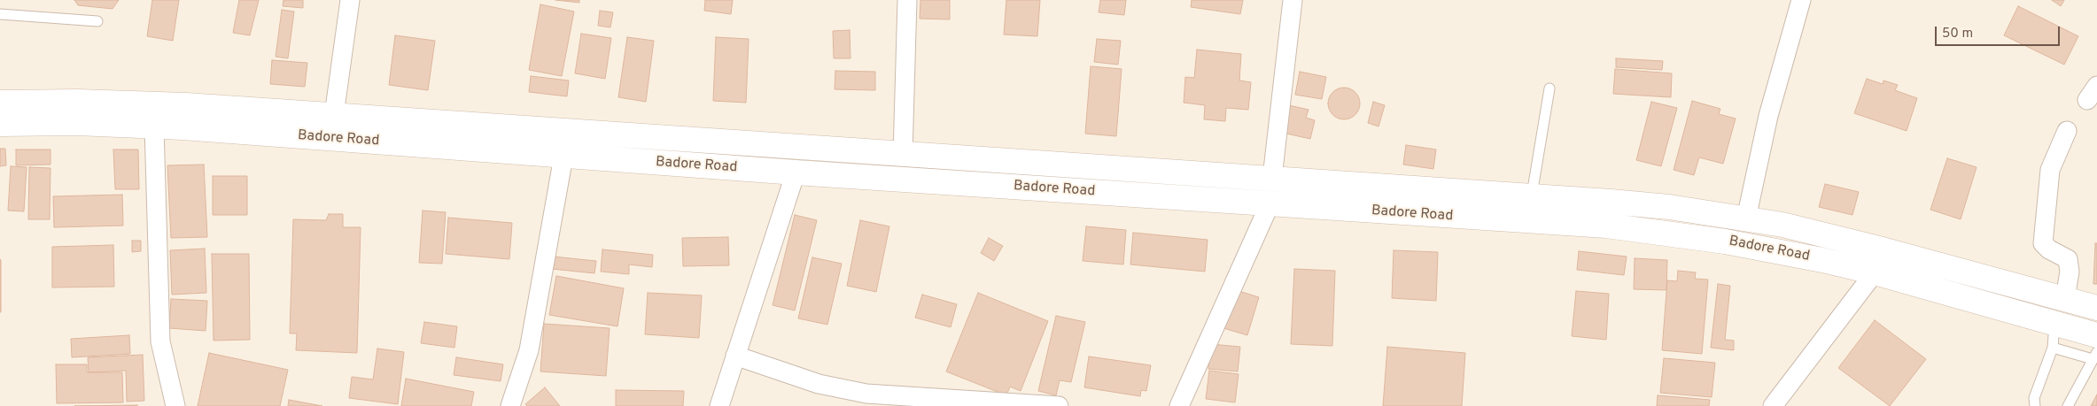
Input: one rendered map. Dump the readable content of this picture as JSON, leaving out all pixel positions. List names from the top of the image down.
{
  "streets": {
    "main road": ["Badore Road"]
  },
  "scale_bar": "50 m"
}
